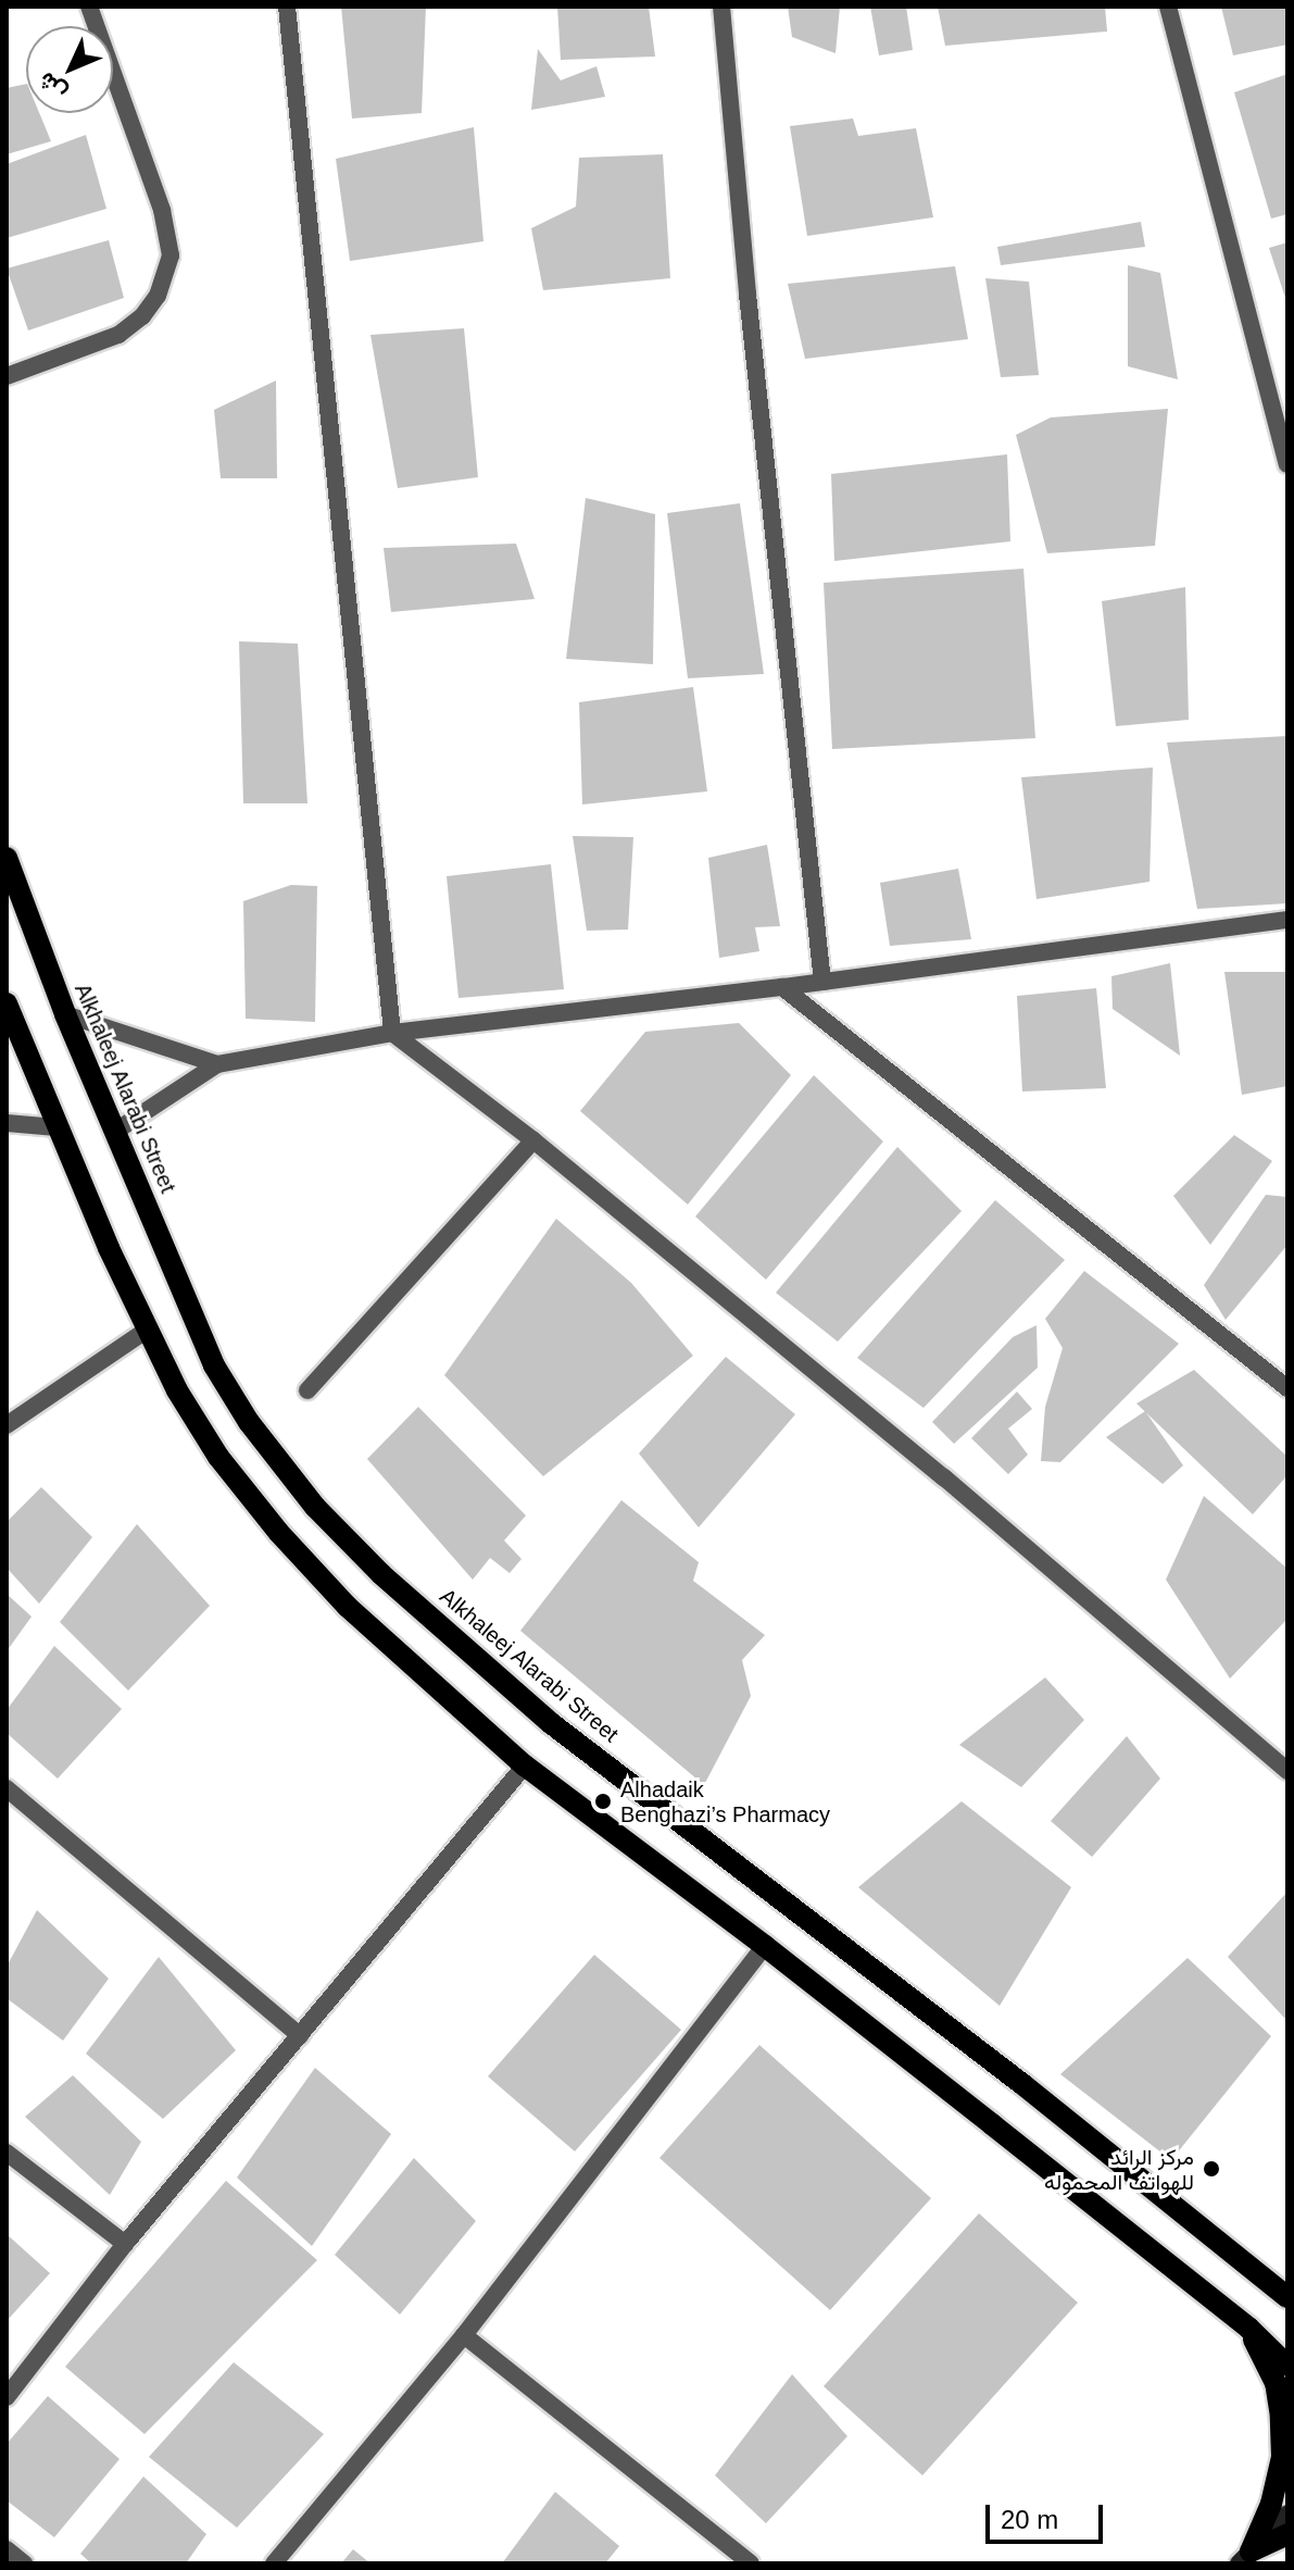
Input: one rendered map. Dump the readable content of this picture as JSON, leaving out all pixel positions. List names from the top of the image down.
{
  "streets": {
    "main road": ["Alkhaleej Alarabi Street"]
  },
  "places": ["Alhadaik Benghazi’s Pharmacy", "مركز الرائد للهواتف المحموله"],
  "scale_bar": "20 m",
  "north": "bottom left"
}
